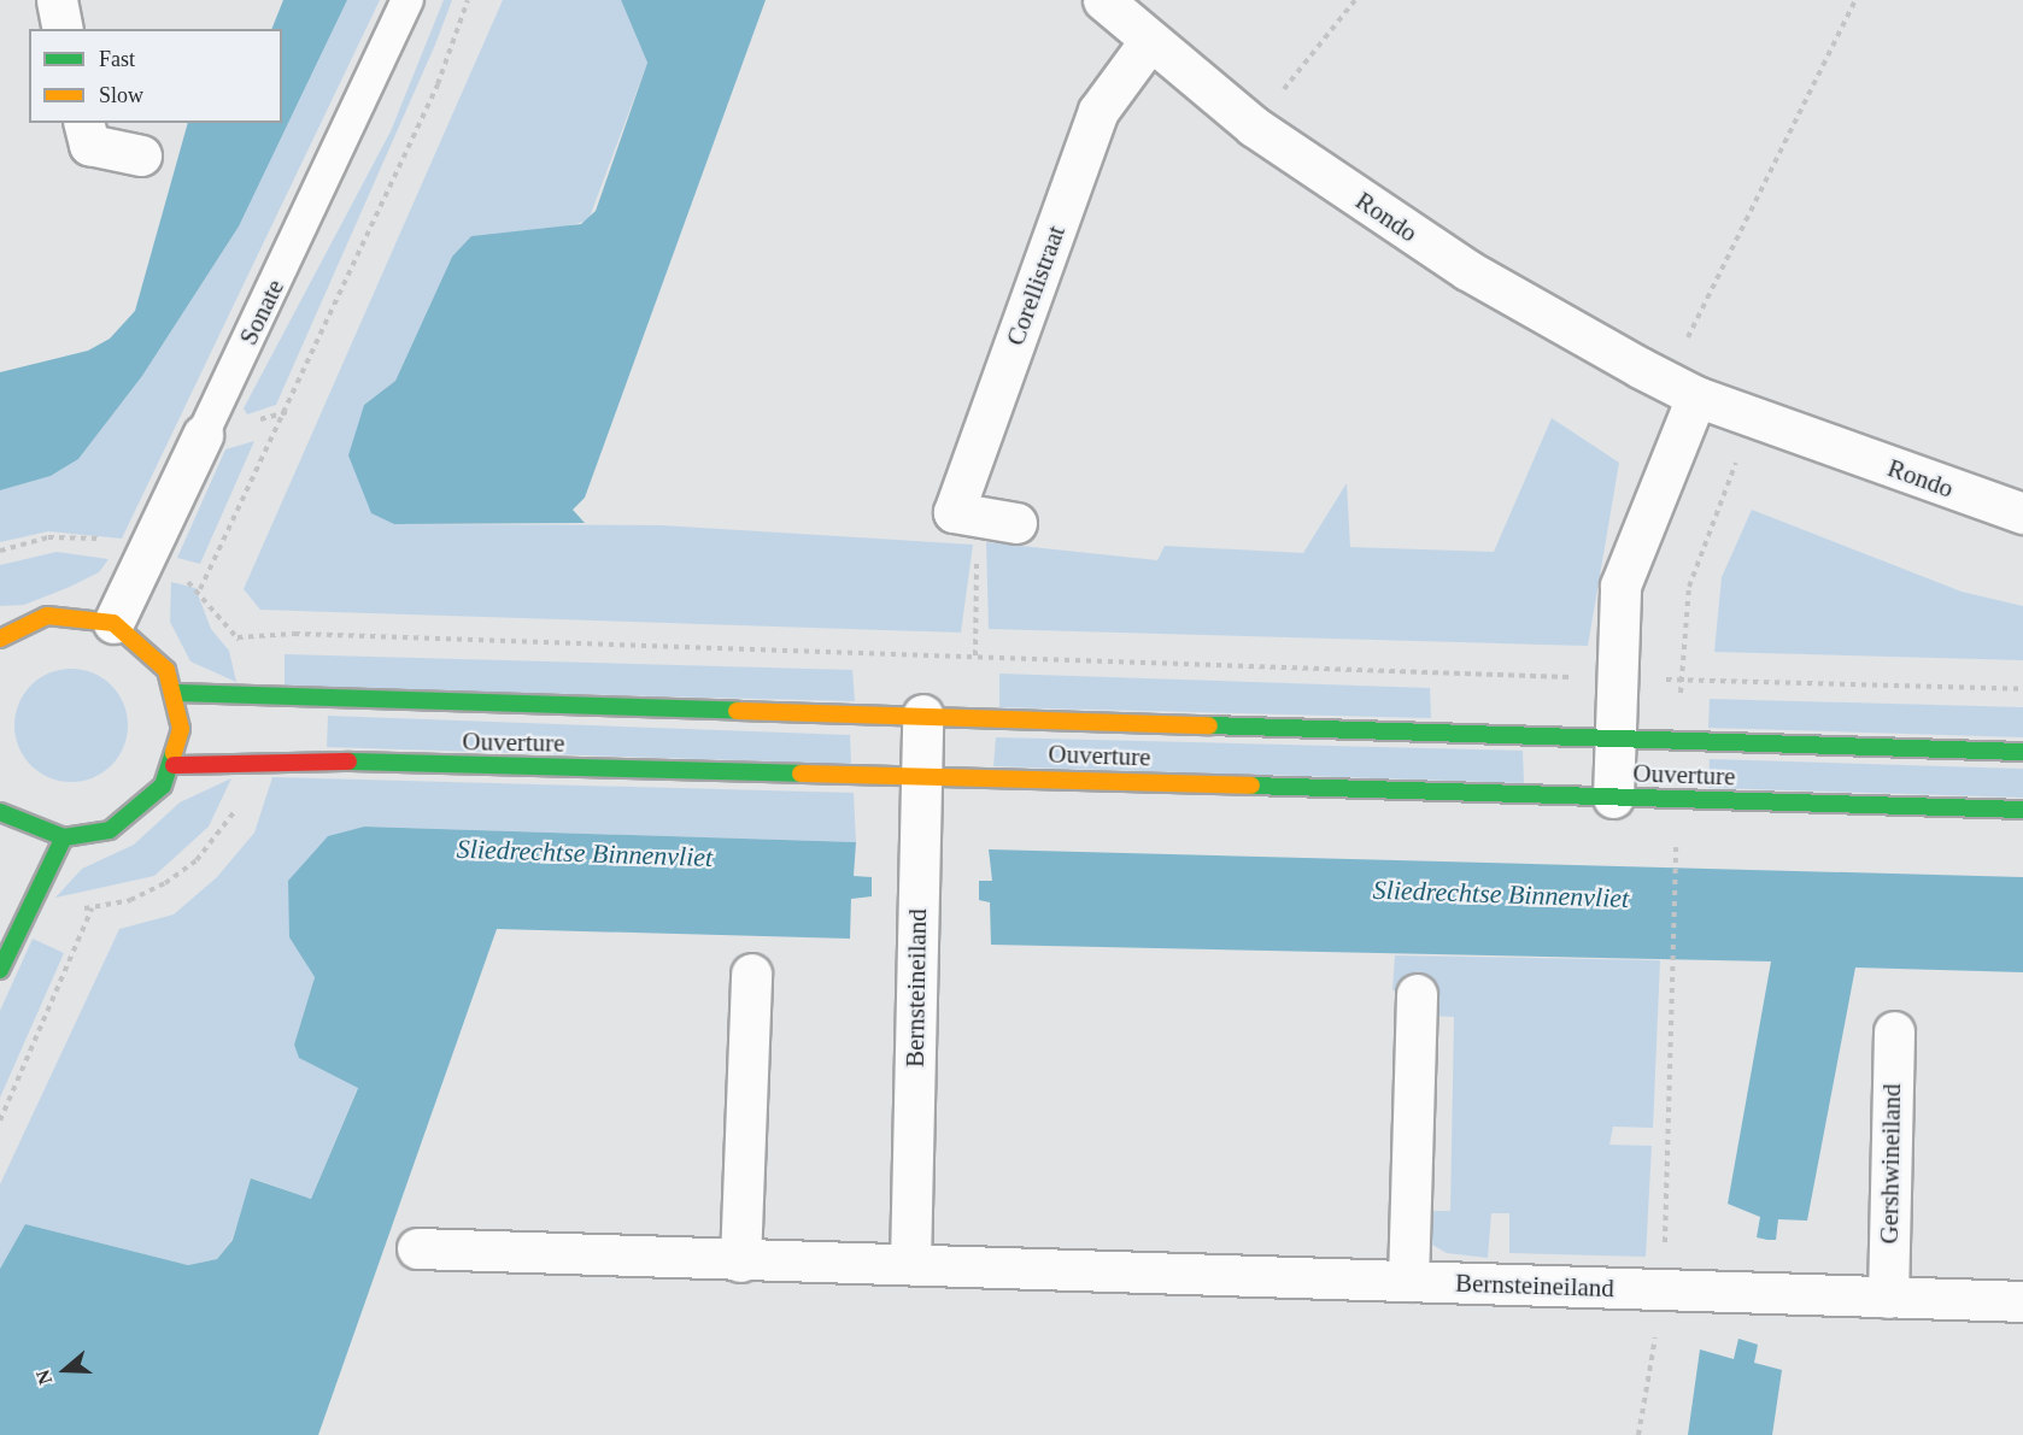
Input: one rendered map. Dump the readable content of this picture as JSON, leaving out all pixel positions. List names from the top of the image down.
{
  "streets": {
    "street": [
      "Rondo",
      "Corellistraat",
      "Sonate",
      "Ouverture",
      "Bernsteineiland",
      "Gershwineiland"
    ]
  },
  "crossings": [
    ["Rondo", "Corellistraat"],
    ["Ouverture", "Bernsteineiland"]
  ],
  "water": ["Sliedrechtse Binnenvliet"],
  "legend": ["Fast", "Slow"],
  "north": "left"
}
